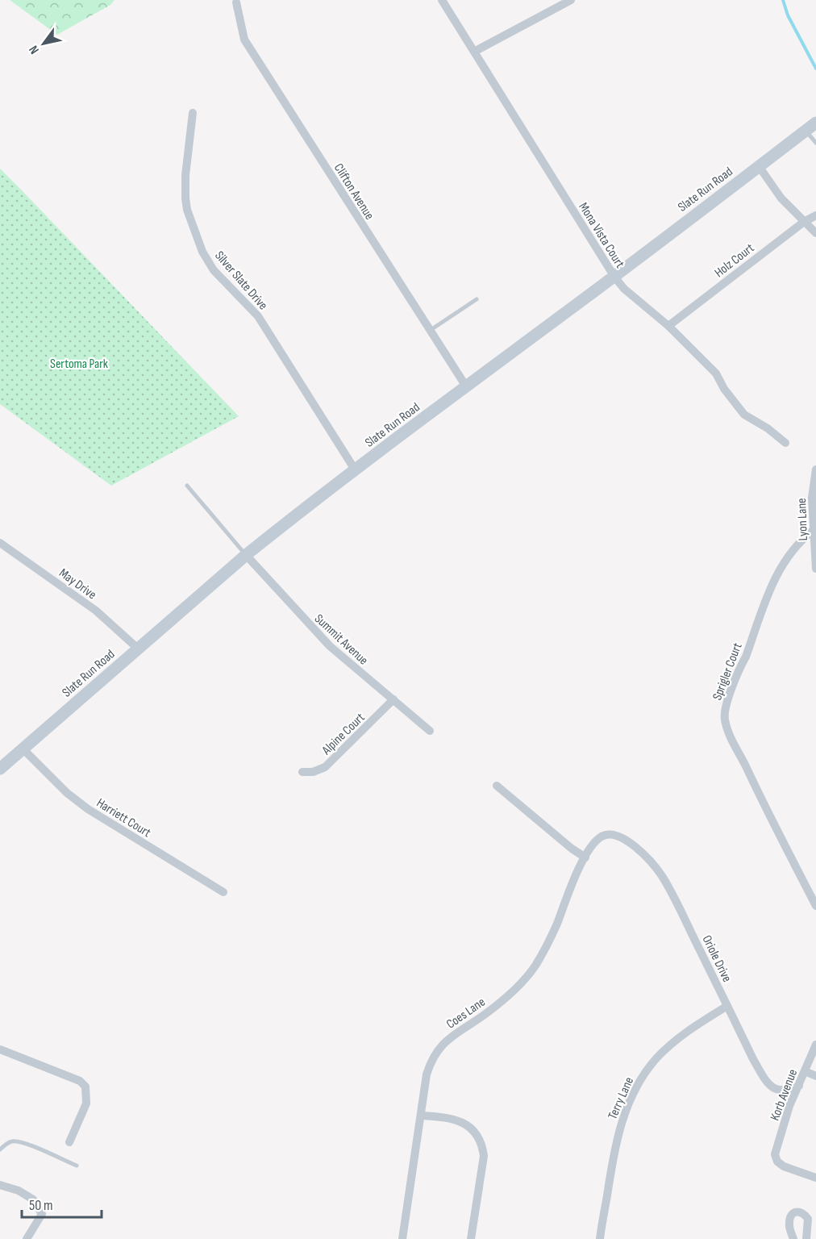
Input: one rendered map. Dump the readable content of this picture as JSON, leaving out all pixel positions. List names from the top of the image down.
{
  "streets": {
    "street": [
      "Slate Run Road",
      "Clifton Avenue",
      "Mona Vista Court",
      "Holz Court",
      "Silver Slate Drive",
      "Lyon Lane",
      "May Drive",
      "Summit Avenue",
      "Sprigler Court",
      "Alpine Court",
      "Harriett Court",
      "Oriole Drive",
      "Coes Lane",
      "Korb Avenue",
      "Terry Lane"
    ]
  },
  "crossings": [
    ["Slate Run Road", "Clifton Avenue"],
    ["Slate Run Road", "Mona Vista Court"],
    ["Slate Run Road", "Silver Slate Drive"],
    ["Slate Run Road", "May Drive"],
    ["Slate Run Road", "Summit Avenue"],
    ["Slate Run Road", "Harriett Court"],
    ["Mona Vista Court", "Holz Court"],
    ["Lyon Lane", "Sprigler Court"],
    ["Summit Avenue", "Alpine Court"],
    ["Oriole Drive", "Coes Lane"],
    ["Oriole Drive", "Korb Avenue"],
    ["Oriole Drive", "Terry Lane"]
  ],
  "parks": ["Sertoma Park"],
  "scale_bar": "50 m",
  "north": "bottom left"
}
